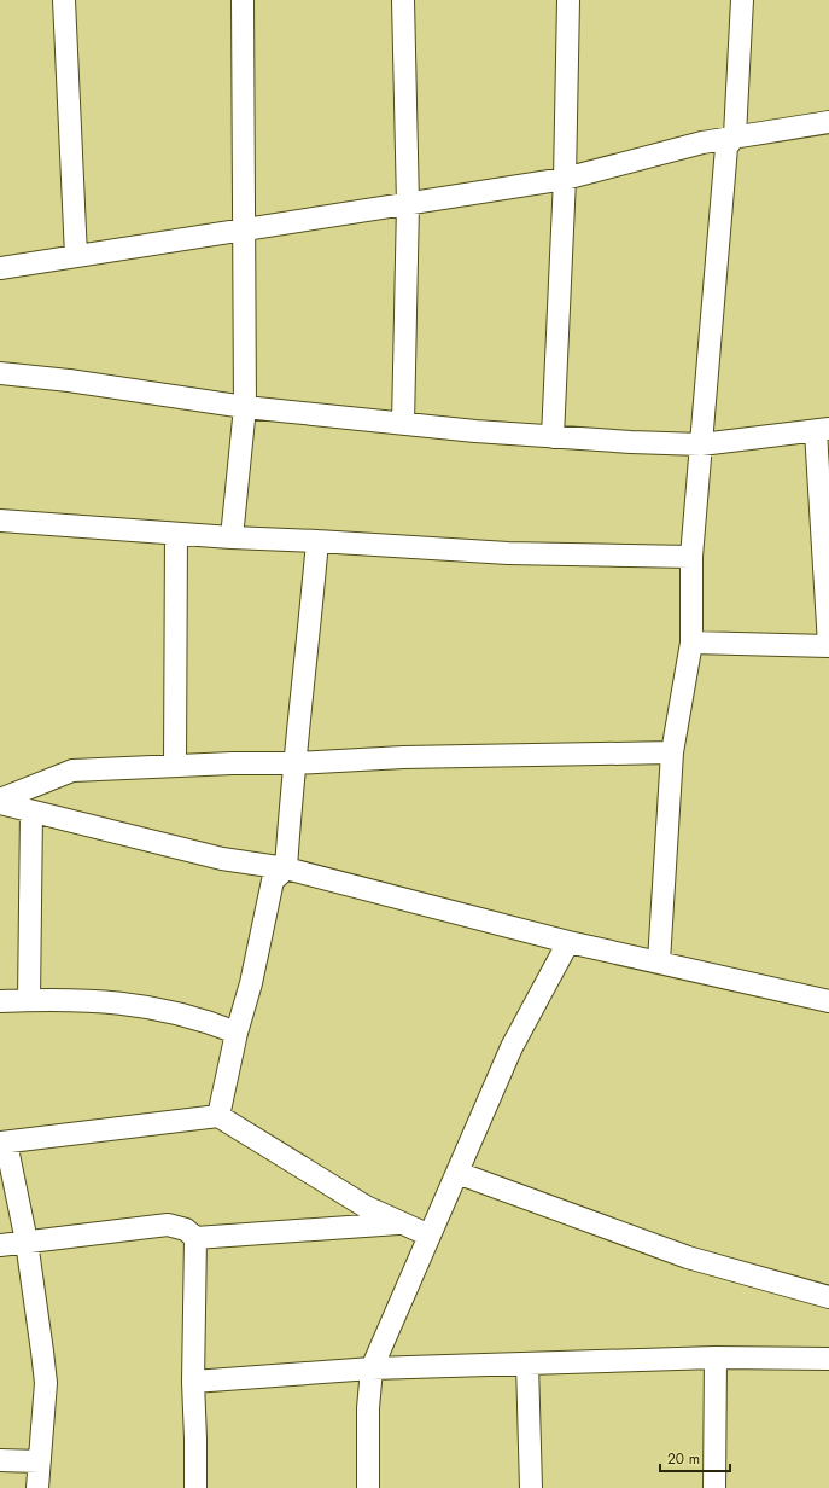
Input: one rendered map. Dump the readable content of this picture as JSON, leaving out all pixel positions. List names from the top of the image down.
{
  "scale_bar": "20 m"
}
